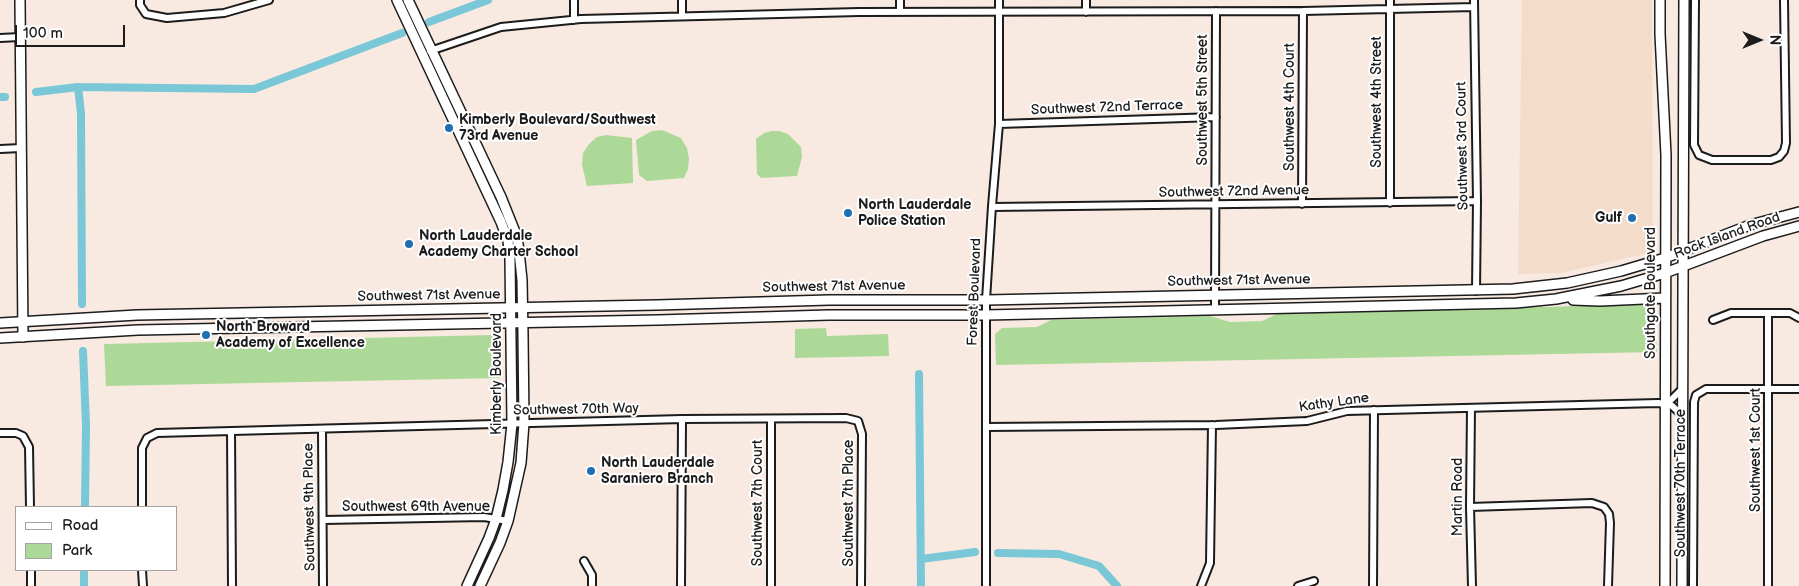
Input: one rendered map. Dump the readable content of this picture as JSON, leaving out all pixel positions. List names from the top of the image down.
{
  "streets": {
    "main road": [
      "Rock Island Road",
      "Southwest 71st Avenue",
      "Southgate Boulevard",
      "Kimberly Boulevard"
    ],
    "street": [
      "Southwest 5th Street",
      "Southwest 4th Street",
      "Southwest 4th Court",
      "Southwest 72nd Terrace",
      "Southwest 3rd Court",
      "Southwest 72nd Avenue",
      "Forest Boulevard",
      "Kathy Lane",
      "Southwest 70th Way",
      "Southwest 1st Court",
      "Southwest 70th Terrace",
      "Martin Road",
      "Southwest 7th Court",
      "Southwest 7th Place",
      "Southwest 9th Place",
      "Southwest 69th Avenue"
    ]
  },
  "crossings": [
    ["Southwest 5th Street", "Southwest 72nd Terrace"],
    ["Southwest 5th Street", "Southwest 72nd Avenue"],
    ["Southwest 5th Street", "Southwest 71st Avenue"],
    ["Southwest 4th Street", "Southwest 72nd Avenue"],
    ["Southwest 4th Court", "Southwest 72nd Avenue"],
    ["Southwest 72nd Terrace", "Forest Boulevard"],
    ["Southwest 3rd Court", "Southwest 72nd Avenue"],
    ["Southwest 3rd Court", "Southwest 71st Avenue"],
    ["Southwest 72nd Avenue", "Forest Boulevard"],
    ["Rock Island Road", "Southwest 71st Avenue"],
    ["Rock Island Road", "Southgate Boulevard"],
    ["Southwest 71st Avenue", "Forest Boulevard"],
    ["Southwest 71st Avenue", "Southgate Boulevard"],
    ["Southwest 71st Avenue", "Kimberly Boulevard"],
    ["Forest Boulevard", "Kathy Lane"],
    ["Southgate Boulevard", "Kathy Lane"],
    ["Kimberly Boulevard", "Southwest 70th Way"],
    ["Kimberly Boulevard", "Southwest 69th Avenue"],
    ["Kathy Lane", "Martin Road"],
    ["Southwest 70th Way", "Southwest 7th Court"],
    ["Southwest 70th Way", "Southwest 7th Place"],
    ["Southwest 70th Way", "Southwest 9th Place"],
    ["Southwest 1st Court", "Southwest 70th Terrace"],
    ["Southwest 9th Place", "Southwest 69th Avenue"]
  ],
  "places": [
    "Kimberly Boulevard/Southwest 73rd Avenue",
    "North Lauderdale Police Station",
    "Gulf",
    "North Lauderdale Academy Charter School",
    "North Broward Academy of Excellence",
    "North Lauderdale Saraniero Branch"
  ],
  "legend": ["Road", "Park"],
  "scale_bar": "100 m",
  "north": "right"
}
